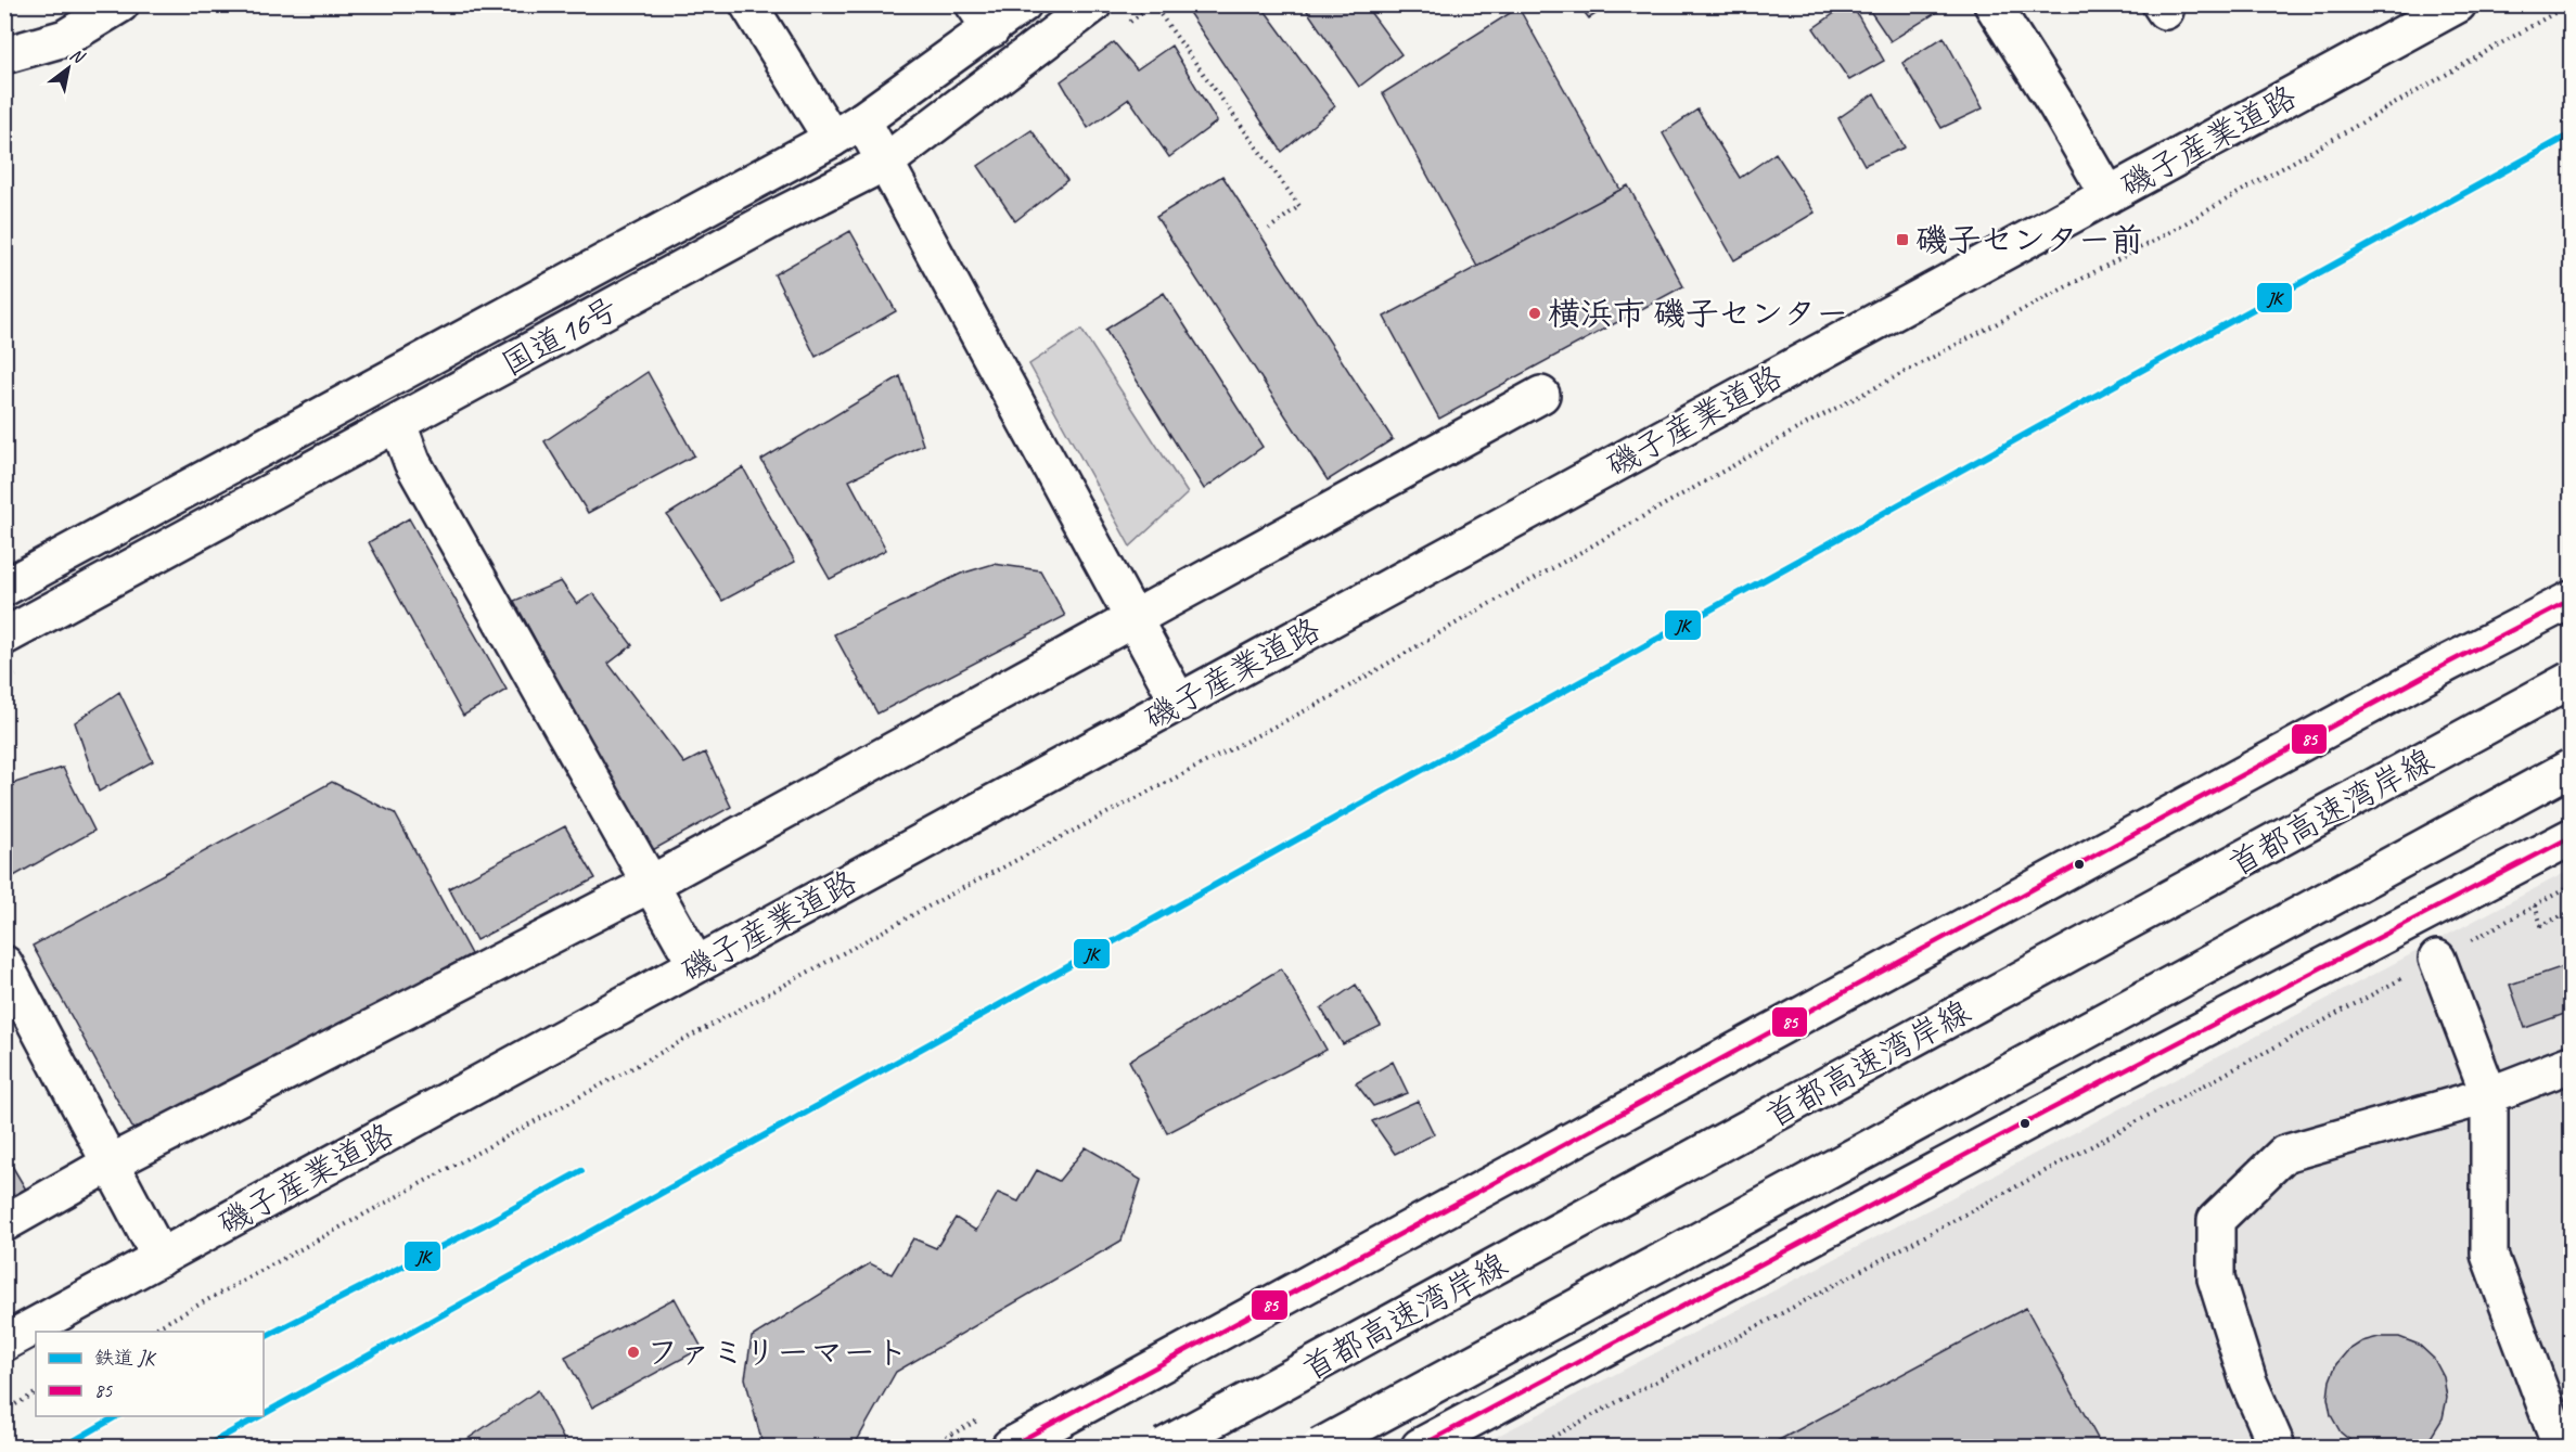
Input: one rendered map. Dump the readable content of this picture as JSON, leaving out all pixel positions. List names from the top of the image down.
{
  "streets": {
    "main road": ["磯子産業道路", "国道16号", "首都高速湾岸線"]
  },
  "places": {
    "transit": ["磯子センター前"],
    "other": ["横浜市 磯子センター", "ファミリーマート"]
  },
  "lines": ["rail line JK", "transit line 85"],
  "legend": ["鉄道 JK", "85"],
  "north": "top right"
}
